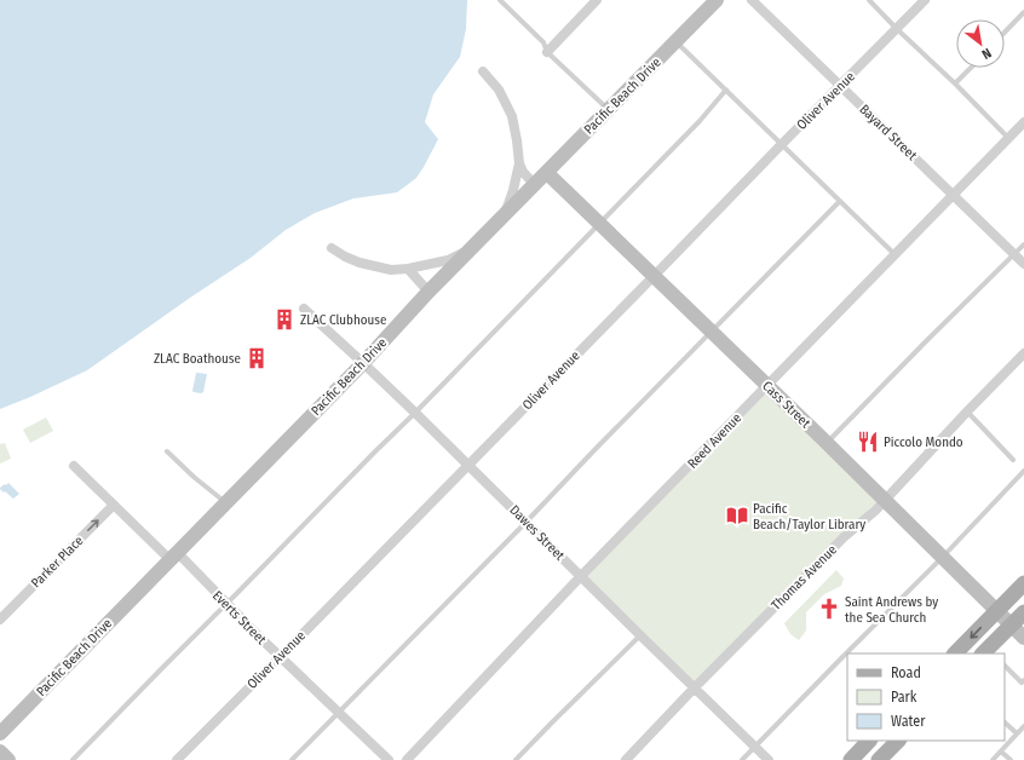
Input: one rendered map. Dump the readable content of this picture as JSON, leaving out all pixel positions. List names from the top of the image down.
{
  "streets": {
    "street": [
      "Pacific Beach Drive",
      "Oliver Avenue",
      "Bayard Street",
      "Cass Street",
      "Reed Avenue",
      "Dawes Street",
      "Parker Place",
      "Thomas Avenue",
      "Everts Street"
    ]
  },
  "crossings": [
    ["Pacific Beach Drive", "Cass Street"],
    ["Pacific Beach Drive", "Dawes Street"],
    ["Pacific Beach Drive", "Everts Street"],
    ["Oliver Avenue", "Bayard Street"],
    ["Oliver Avenue", "Cass Street"],
    ["Oliver Avenue", "Dawes Street"],
    ["Oliver Avenue", "Everts Street"],
    ["Bayard Street", "Reed Avenue"],
    ["Cass Street", "Reed Avenue"],
    ["Cass Street", "Thomas Avenue"],
    ["Reed Avenue", "Dawes Street"],
    ["Dawes Street", "Thomas Avenue"],
    ["Parker Place", "Everts Street"]
  ],
  "one_way": ["Parker Place"],
  "places": {
    "building": ["ZLAC Clubhouse", "ZLAC Boathouse"],
    "restaurant": ["Piccolo Mondo"],
    "library": ["Pacific Beach/Taylor Library"],
    "church": ["Saint Andrews by the Sea Church"]
  },
  "legend": ["Road", "Park", "Water"],
  "north": "bottom right"
}
